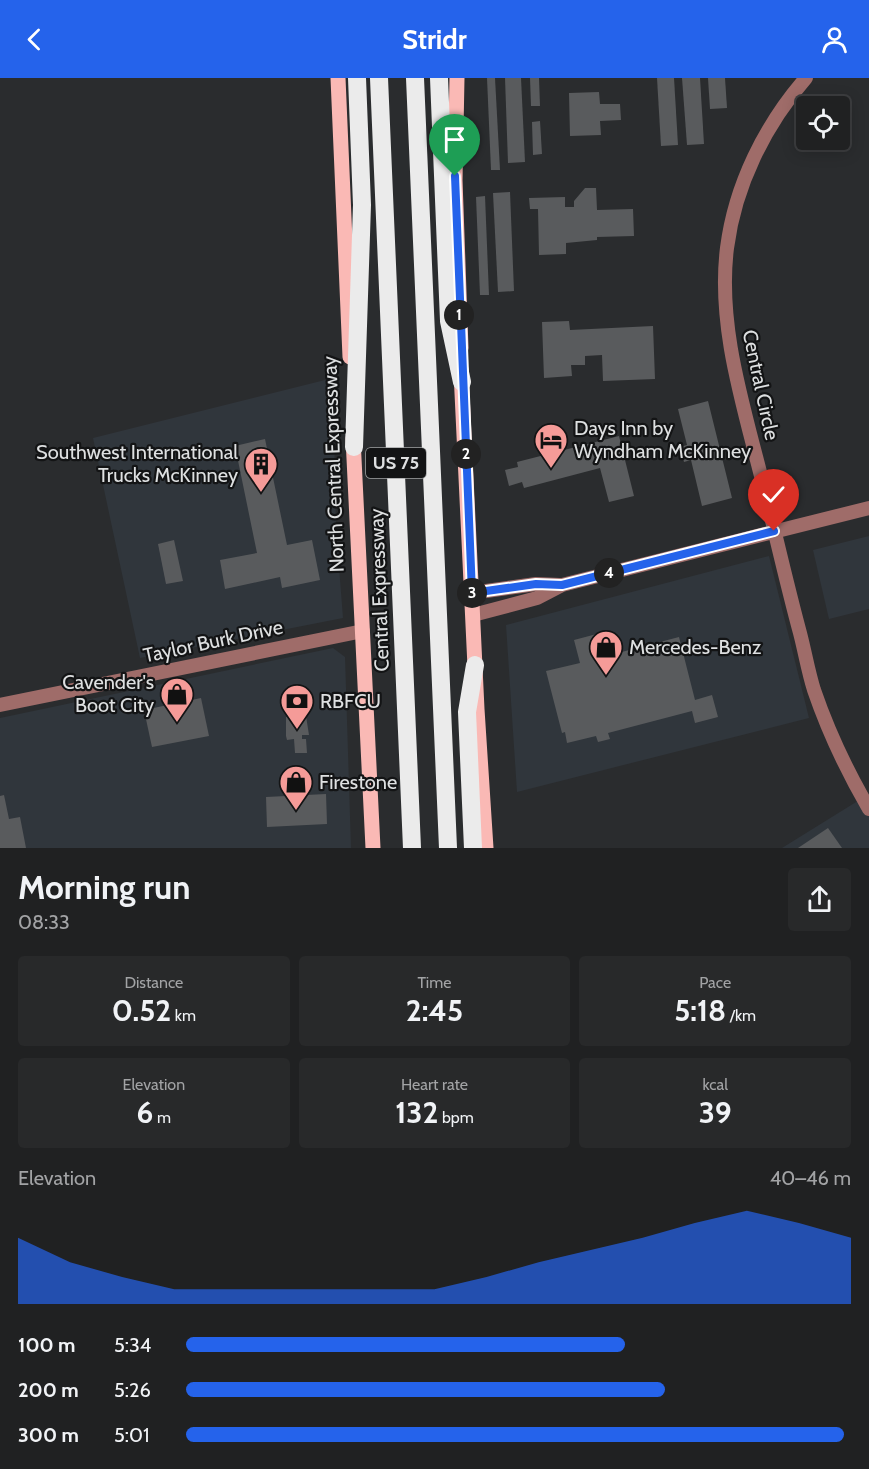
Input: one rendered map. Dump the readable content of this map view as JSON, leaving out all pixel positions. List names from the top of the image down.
{
  "streets": {
    "highway": ["US 75", "Central Expressway"],
    "main road": ["North Central Expressway"],
    "street": ["Central Circle", "Taylor Burk Drive"]
  },
  "crossings": [
    ["North Central Expressway", "Taylor Burk Drive"]
  ],
  "places": {
    "hotel": ["Days Inn by Wyndham McKinney"],
    "building": ["Southwest International Trucks McKinney"],
    "shop": ["Mercedes-Benz", "Cavender's Boot City", "Firestone"],
    "bank": ["RBFCU"]
  },
  "page": {
    "header": "Stridr",
    "pins": [
      "1",
      "2",
      "4",
      "3"
    ],
    "heading": ["Morning run", "08:33"],
    "stats": [
      ["Distance", "0.52 km"],
      ["Time", "2:45"],
      ["Pace", "5:18 /km"],
      ["Elevation", "6 m"],
      ["Heart rate", "132 bpm"],
      ["kcal", "39"]
    ],
    "chart": ["Elevation", "40–46 m"],
    "list": [
      {
        "name": "100 m",
        "note": "5:34"
      },
      {
        "name": "200 m",
        "note": "5:26"
      },
      {
        "name": "300 m",
        "note": "5:01"
      }
    ]
  }
}
